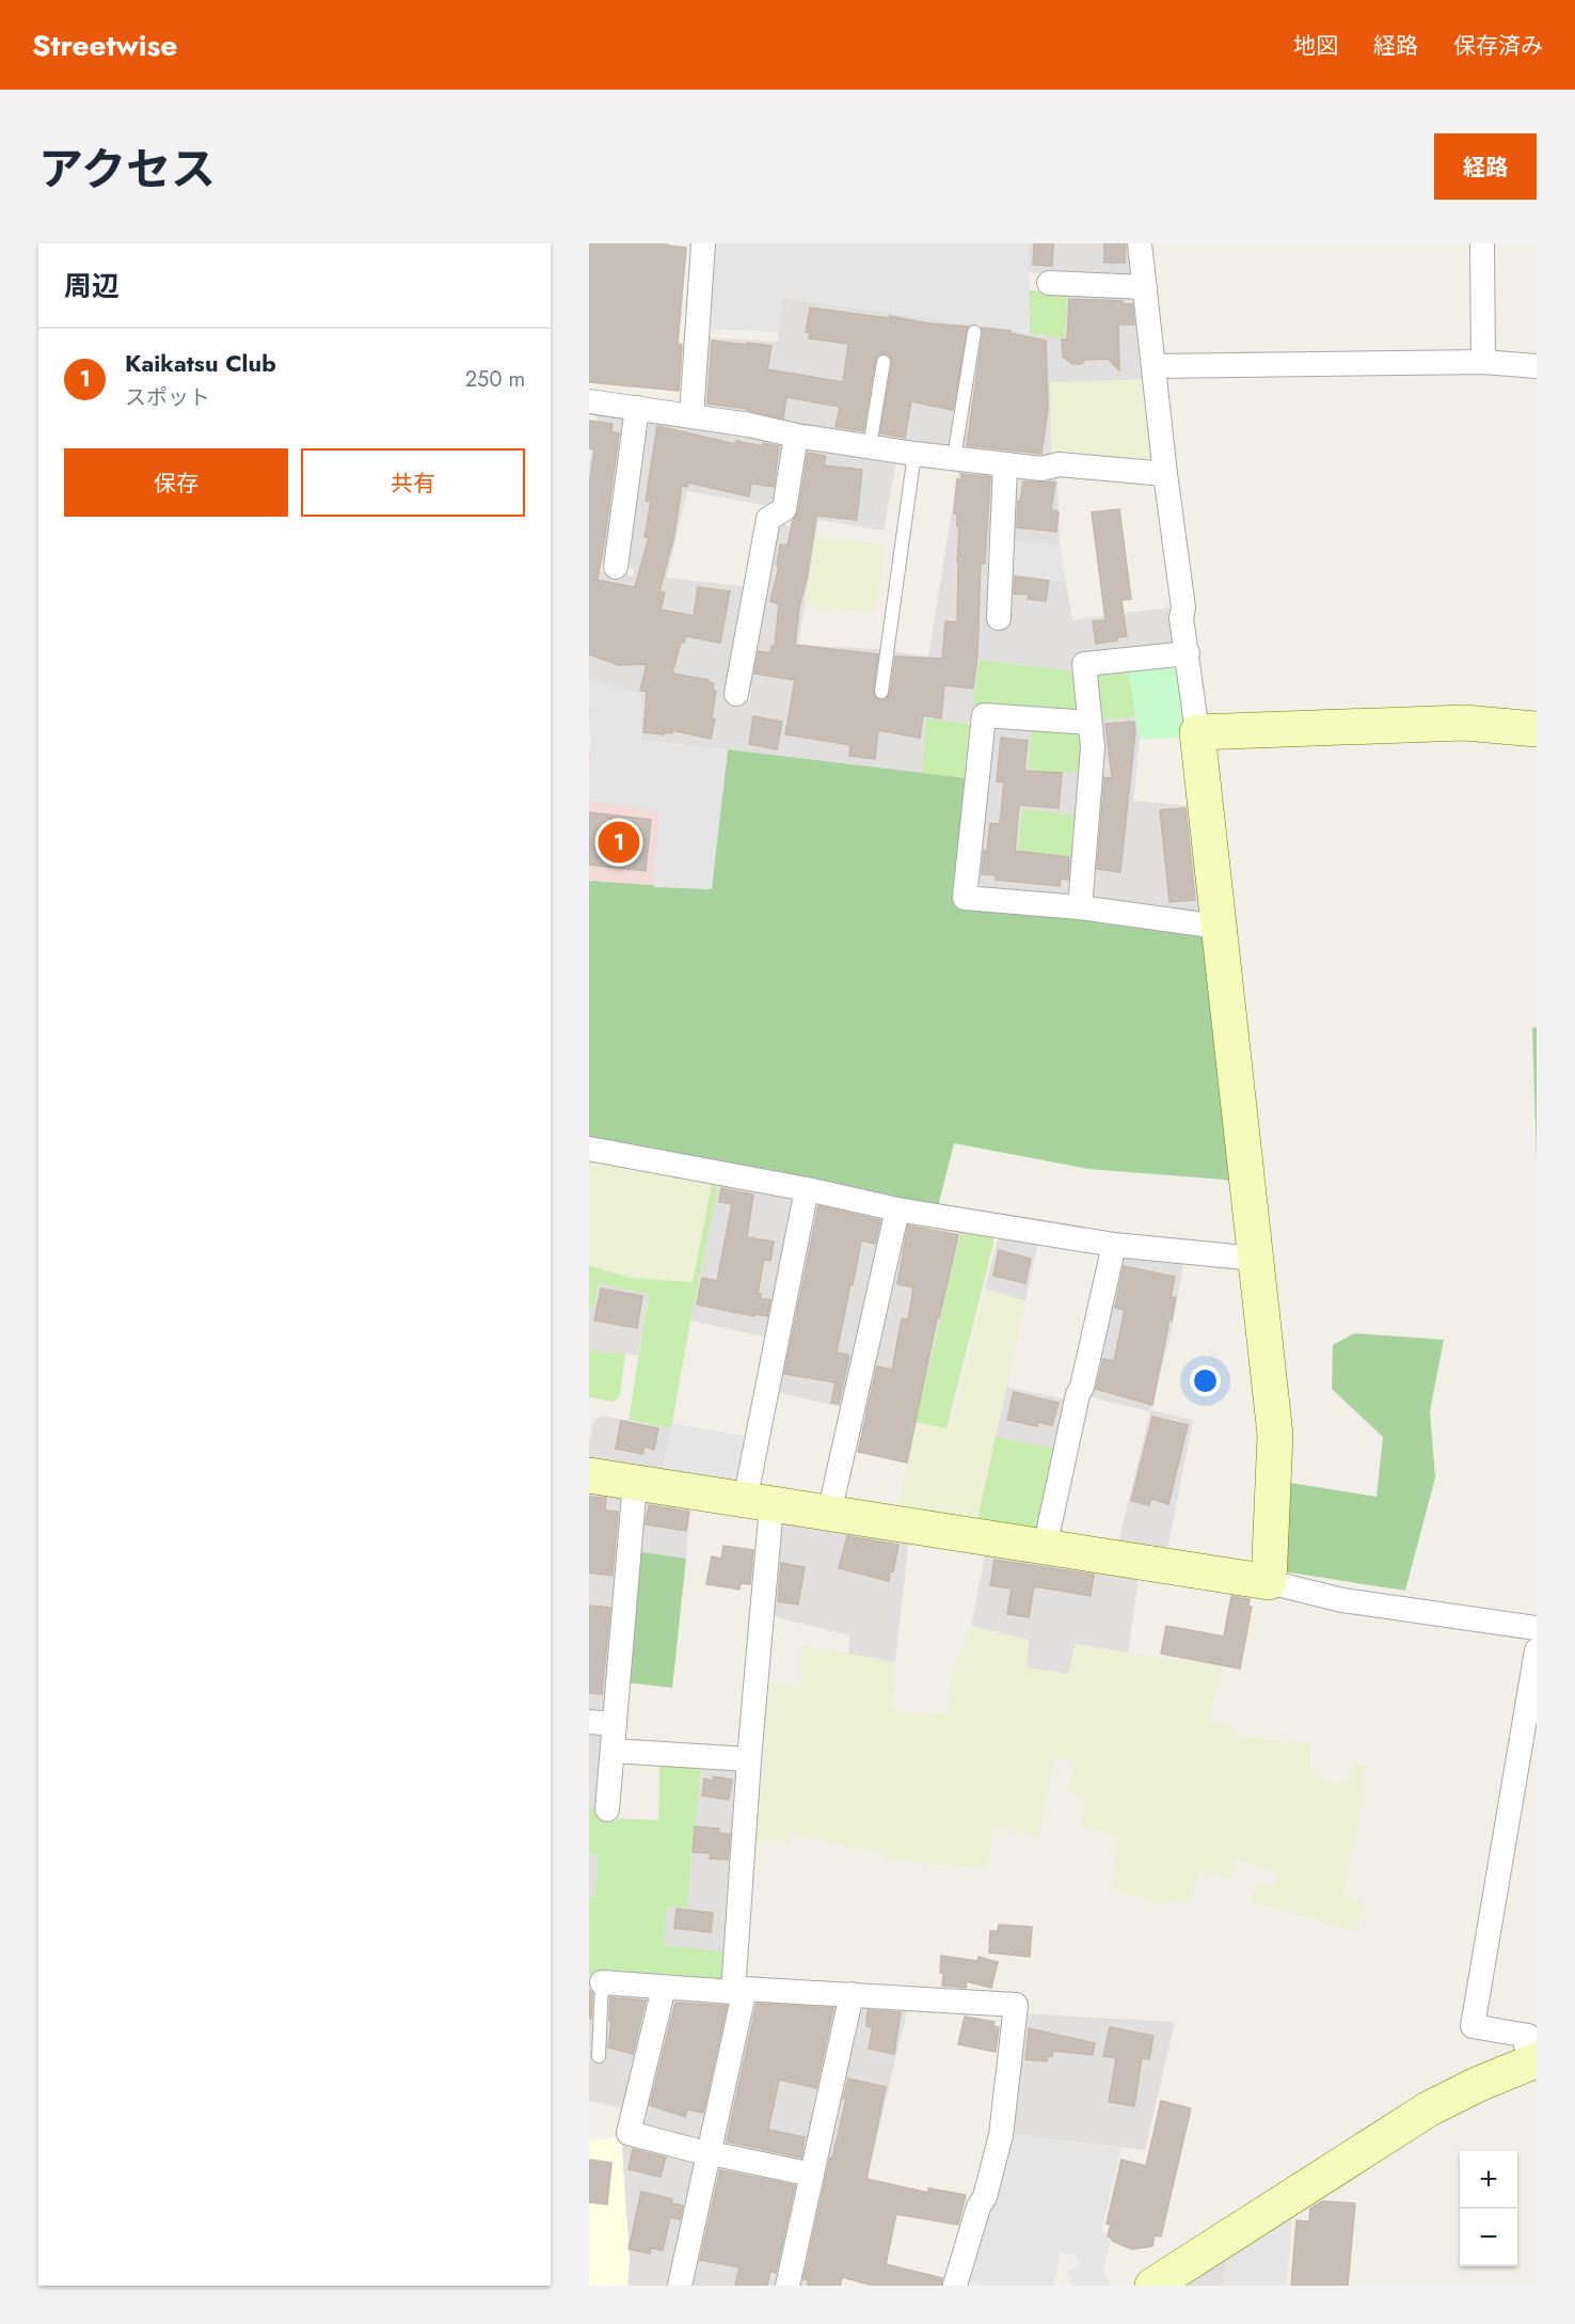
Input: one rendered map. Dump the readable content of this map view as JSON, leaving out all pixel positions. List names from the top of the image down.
{
  "page": {
    "header": "Streetwise",
    "nav": ["地図", "経路", "保存済み"],
    "title": "アクセス",
    "buttons": [
      "経路",
      ["保存", "共有"]
    ],
    "heading": "周辺",
    "list": [
      {
        "mark": "1",
        "name": "Kaikatsu Club",
        "note": "スポット",
        "value": "250 m"
      }
    ],
    "pins": "1",
    "map_buttons": ["+", "−"]
  }
}
